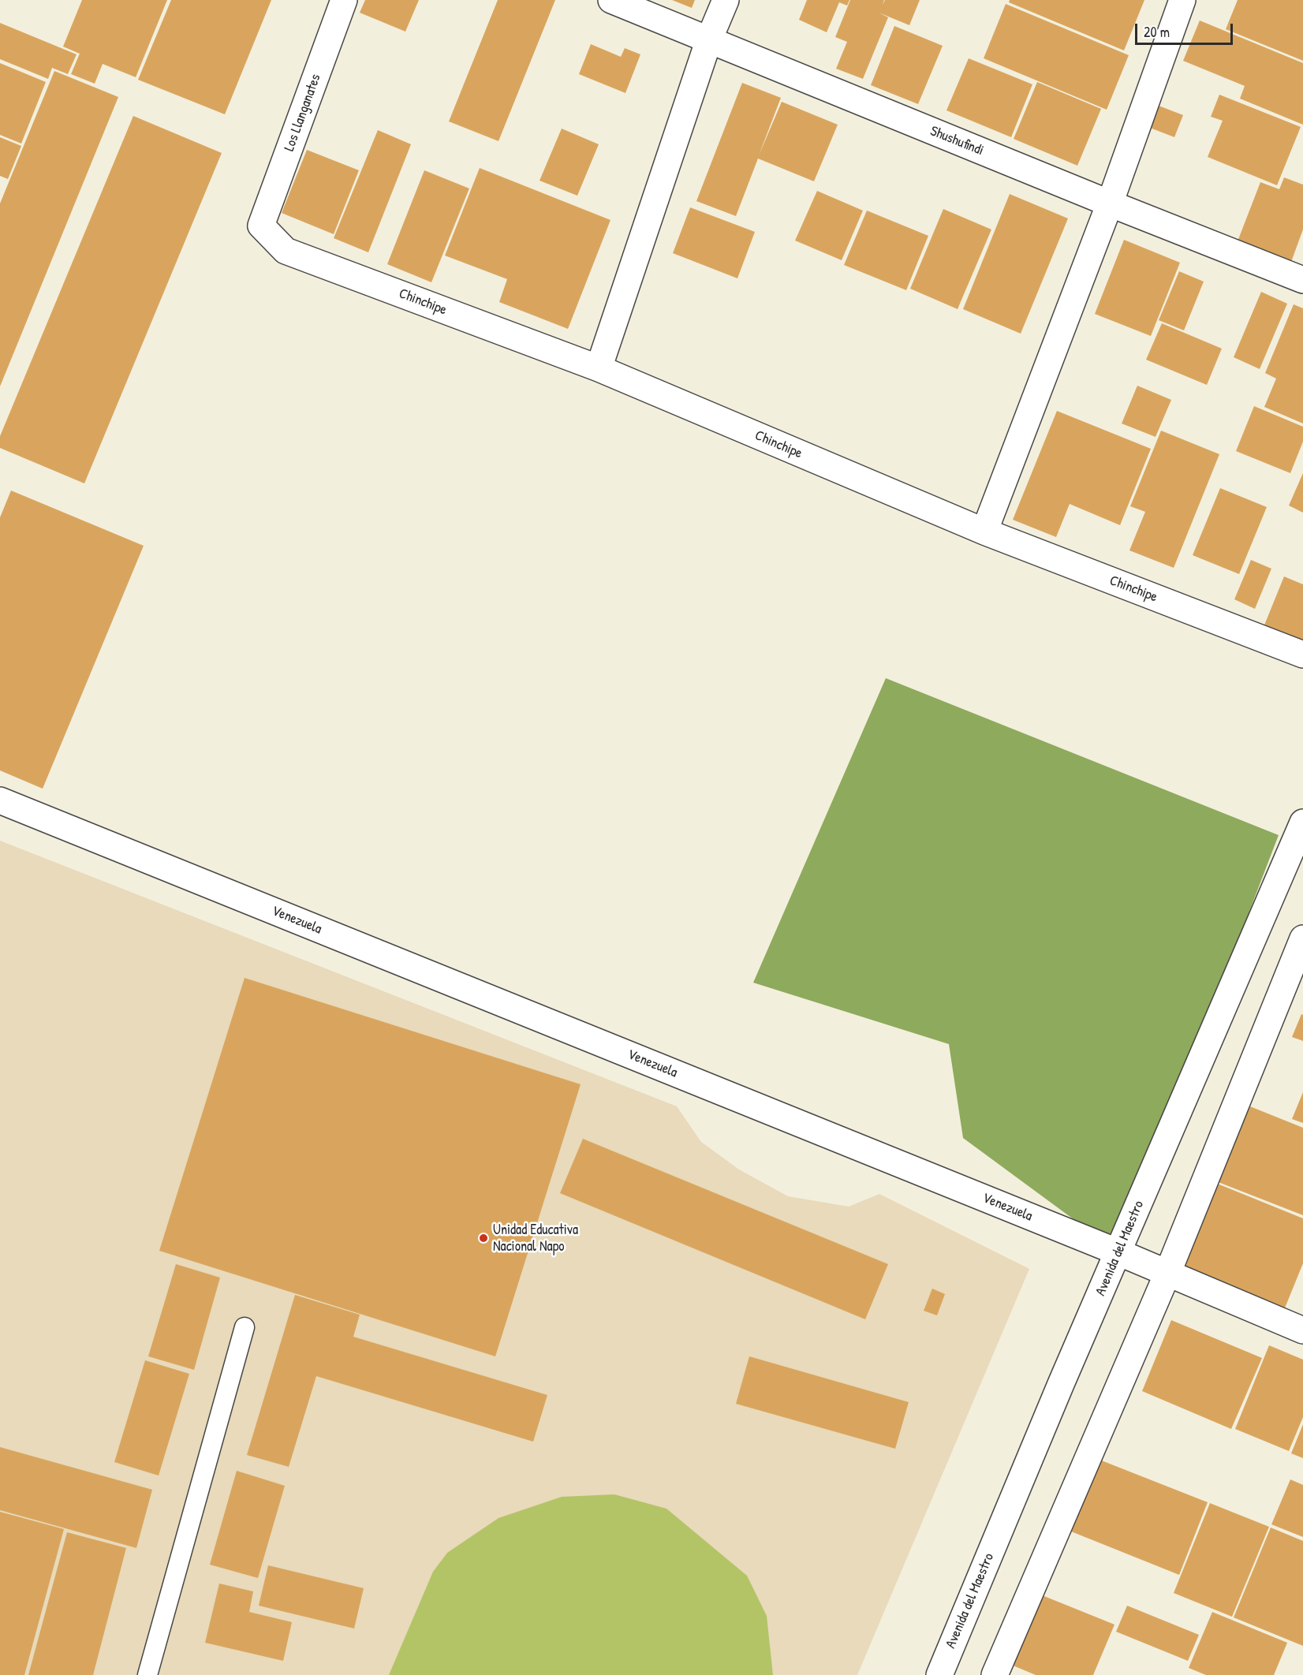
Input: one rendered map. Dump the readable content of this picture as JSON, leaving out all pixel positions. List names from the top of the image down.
{
  "streets": {
    "street": [
      "Los Llanganates",
      "Shushufindi",
      "Chinchipe",
      "Venezuela",
      "Avenida del Maestro"
    ]
  },
  "crossings": [
    ["Los Llanganates", "Chinchipe"],
    ["Venezuela", "Avenida del Maestro"]
  ],
  "places": ["Unidad Educativa Nacional Napo"],
  "scale_bar": "20 m"
}
